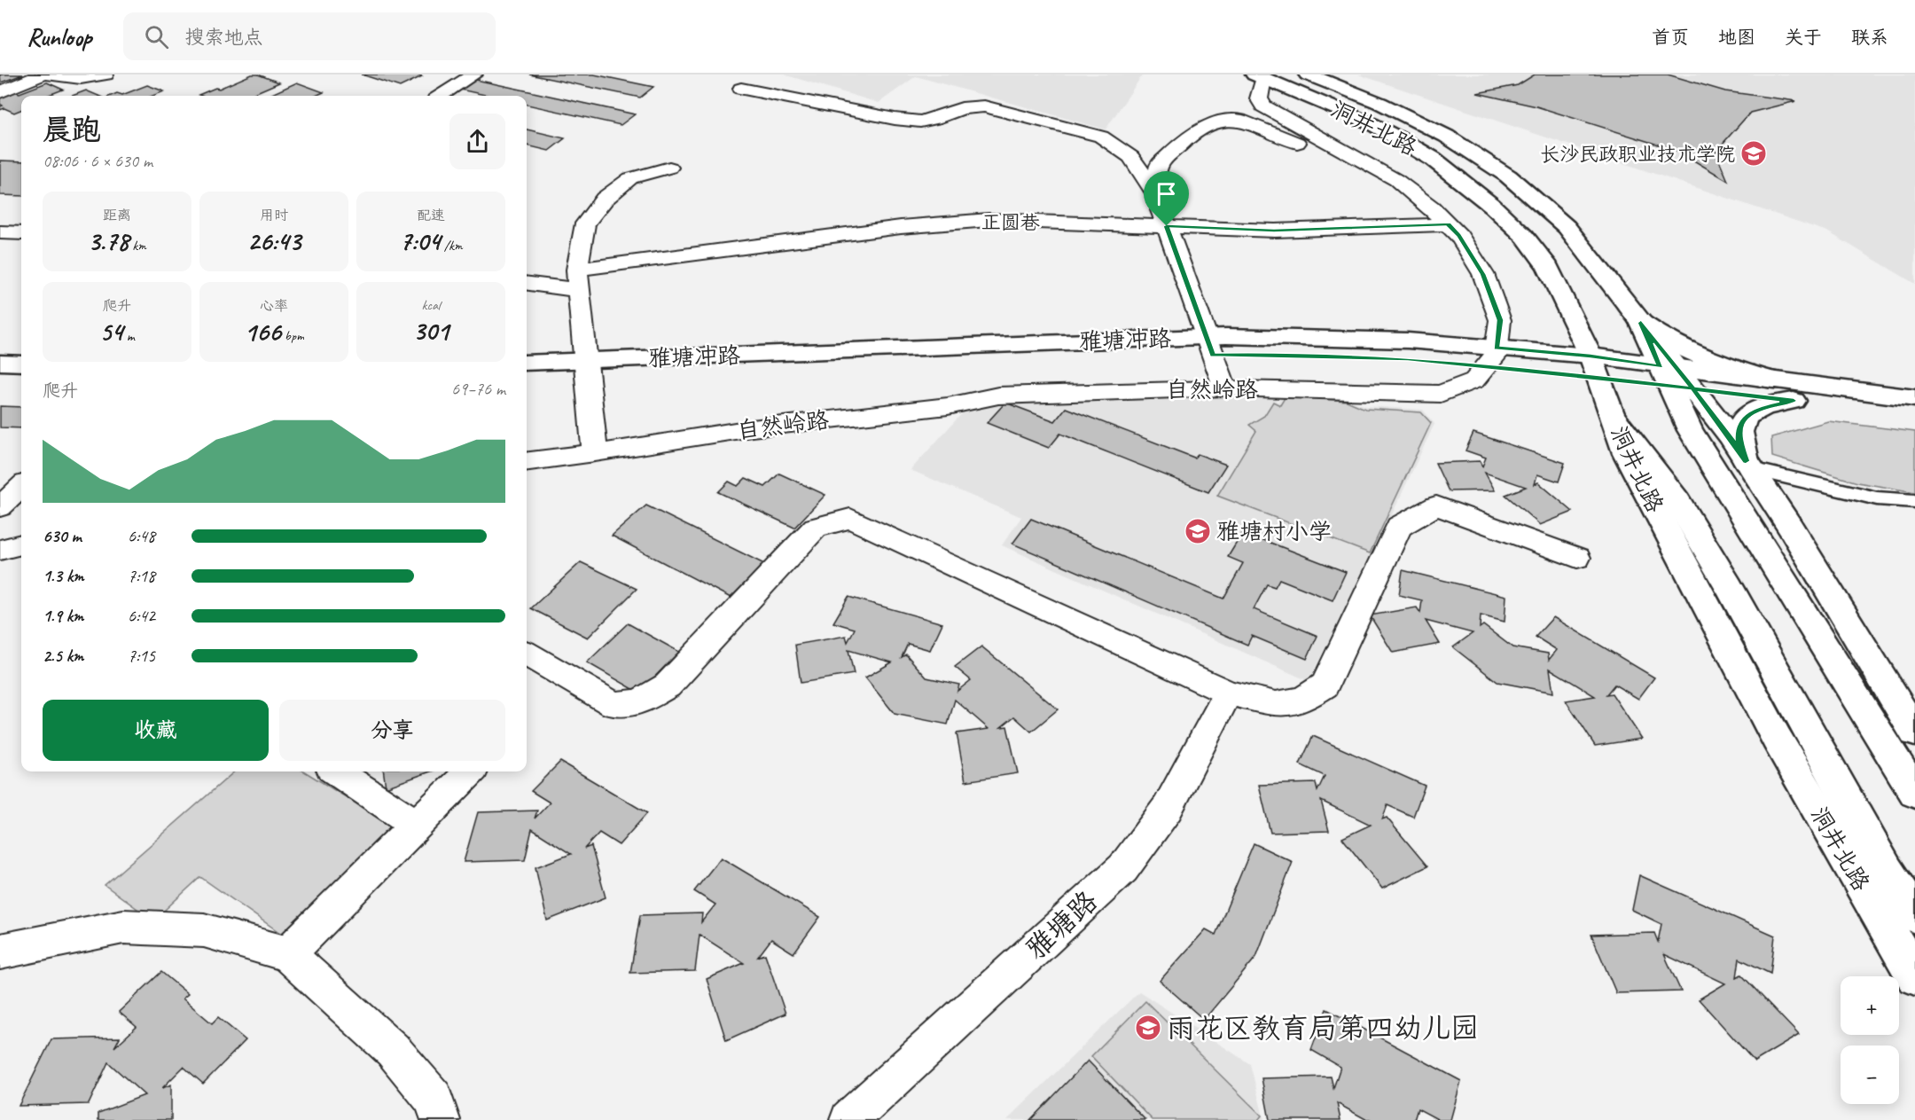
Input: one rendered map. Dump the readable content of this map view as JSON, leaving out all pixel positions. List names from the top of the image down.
{
  "streets": {
    "main road": ["洞井北路", "雅塘冲路"],
    "street": ["正圆巷", "自然岭路", "雅塘路"]
  },
  "crossings": [
    ["洞井北路", "雅塘冲路"],
    ["雅塘冲路", "自然岭路"]
  ],
  "places": {
    "school or university": ["长沙民政职业技术学院", "雅塘村小学", "雨花区教育局第四幼儿园"]
  },
  "page": {
    "header": "Runloop",
    "search": "搜索地点",
    "nav": [
      "首页",
      "地图",
      "关于",
      "联系"
    ],
    "heading": ["晨跑", "08:06 · 6 × 630 m"],
    "stats": [
      ["距离", "3.78 km"],
      ["用时", "26:43"],
      ["配速", "7:04 /km"],
      ["爬升", "54 m"],
      ["心率", "166 bpm"],
      ["kcal", "301"]
    ],
    "chart": ["爬升", "69–76 m"],
    "list": [
      {
        "name": "630 m",
        "note": "6:48"
      },
      {
        "name": "1.3 km",
        "note": "7:18"
      },
      {
        "name": "1.9 km",
        "note": "6:42"
      },
      {
        "name": "2.5 km",
        "note": "7:15"
      }
    ],
    "buttons": ["收藏", "分享"],
    "map_buttons": ["+", "−"]
  }
}
